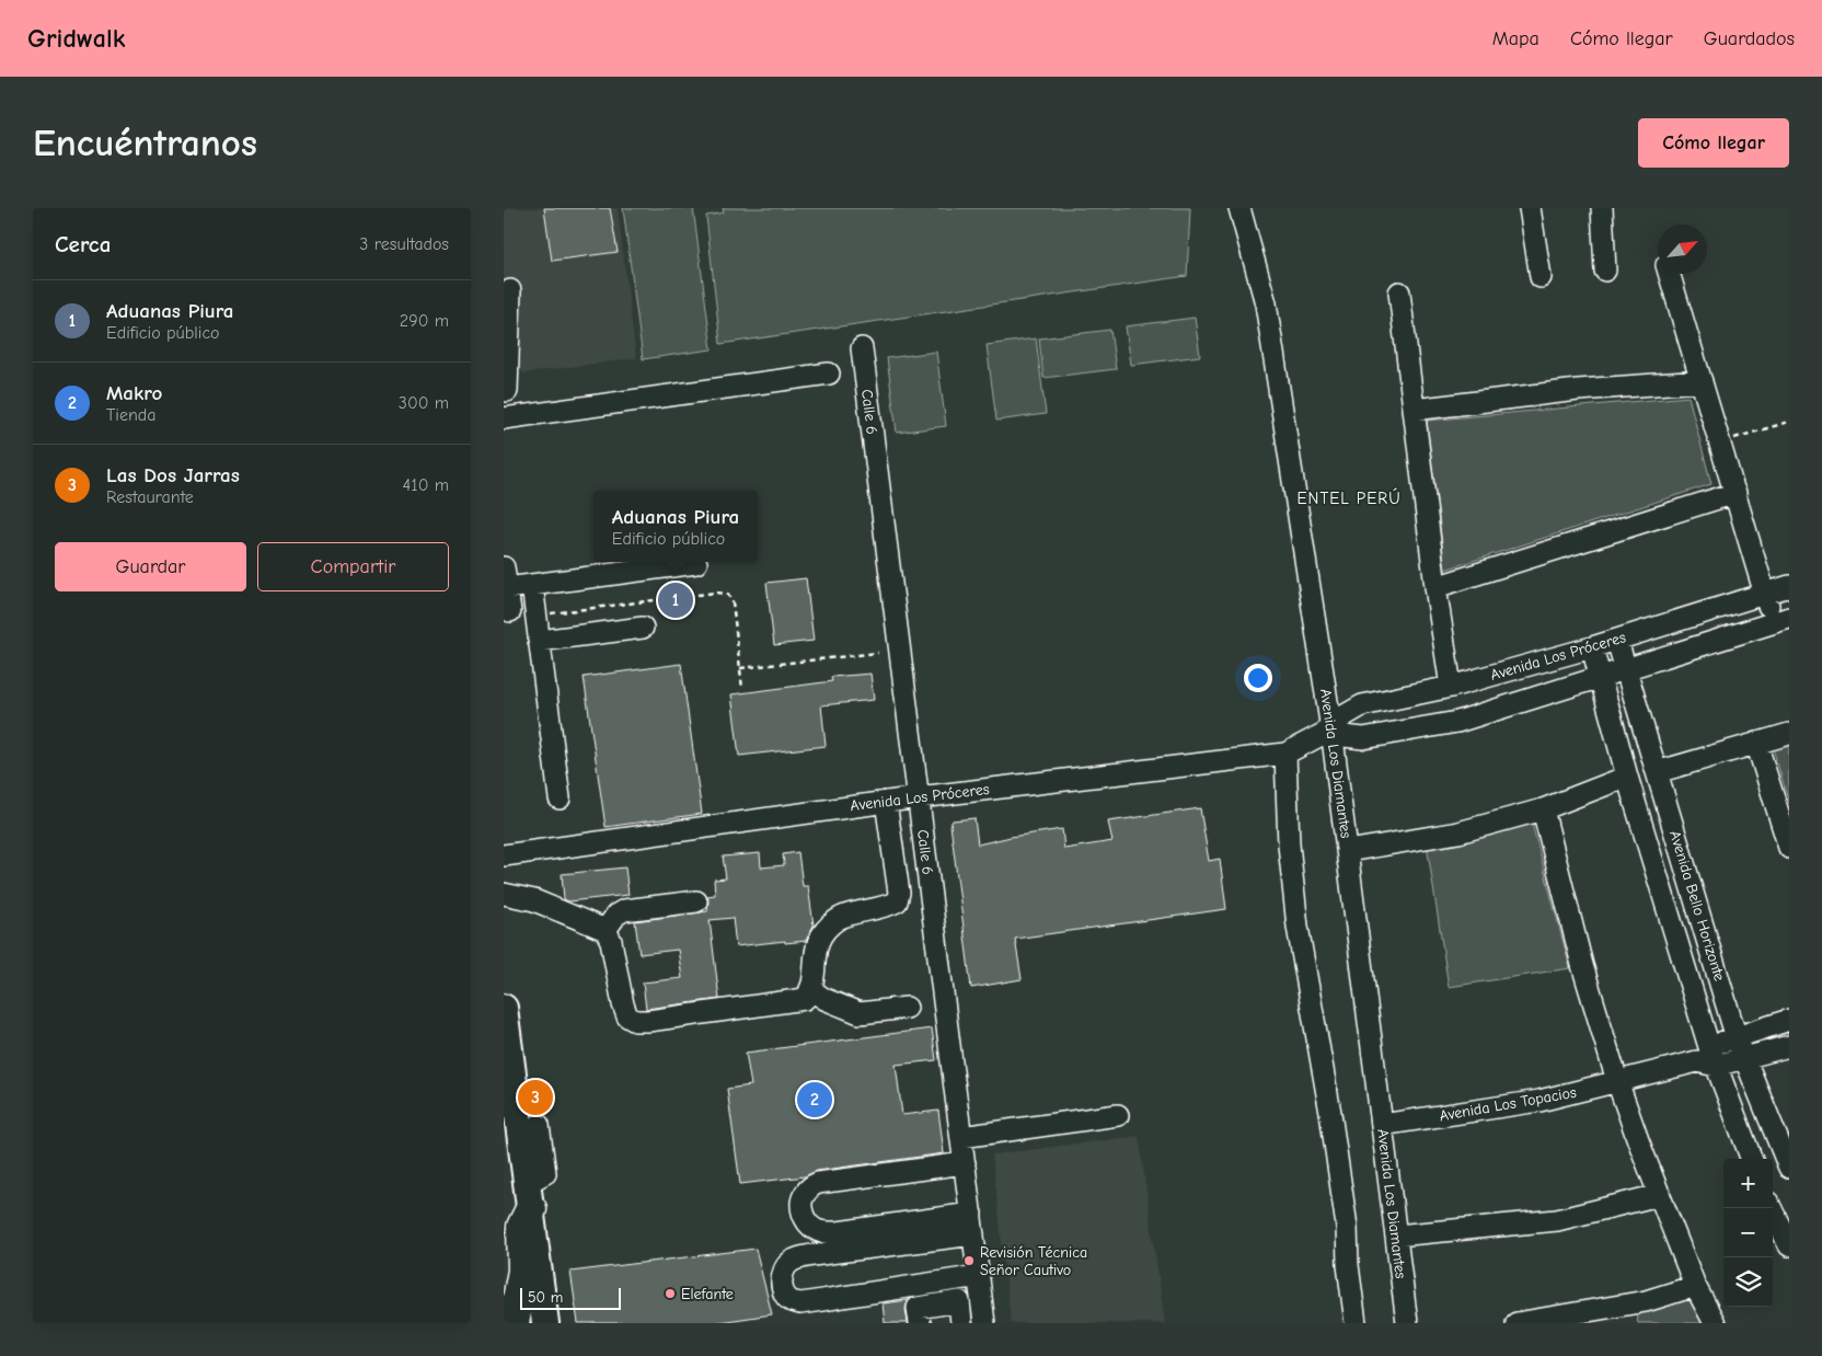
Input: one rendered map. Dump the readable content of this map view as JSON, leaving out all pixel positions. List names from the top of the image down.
{
  "streets": {
    "street": [
      "Calle 6",
      "Avenida Los Próceres",
      "Avenida Los Diamantes",
      "Avenida Bello Horizonte",
      "Avenida Los Topacios"
    ]
  },
  "crossings": [
    ["Calle 6", "Avenida Los Próceres"],
    ["Avenida Los Próceres", "Avenida Los Diamantes"],
    ["Avenida Los Próceres", "Avenida Bello Horizonte"],
    ["Avenida Los Diamantes", "Avenida Los Topacios"],
    ["Avenida Bello Horizonte", "Avenida Los Topacios"]
  ],
  "districts": ["ENTEL PERÚ"],
  "places": ["Revisión Técnica Señor Cautivo", "Elefante"],
  "scale_bar": "50 m",
  "north": "top right",
  "page": {
    "header": "Gridwalk",
    "nav": ["Mapa", "Cómo llegar", "Guardados"],
    "buttons": [
      "Cómo llegar",
      ["Guardar", "Compartir"]
    ],
    "title": "Encuéntranos",
    "heading": ["Cerca", "3 resultados"],
    "list": [
      {
        "mark": "1",
        "name": "Aduanas Piura",
        "note": "Edificio público",
        "value": "290 m"
      },
      {
        "mark": "2",
        "name": "Makro",
        "note": "Tienda",
        "value": "300 m"
      },
      {
        "mark": "3",
        "name": "Las Dos Jarras",
        "note": "Restaurante",
        "value": "410 m"
      }
    ],
    "popup": ["Aduanas Piura", "Edificio público"],
    "pins": ["1", "3", "2"],
    "map_buttons": ["+", "−"],
    "scale": "50 m"
  }
}
